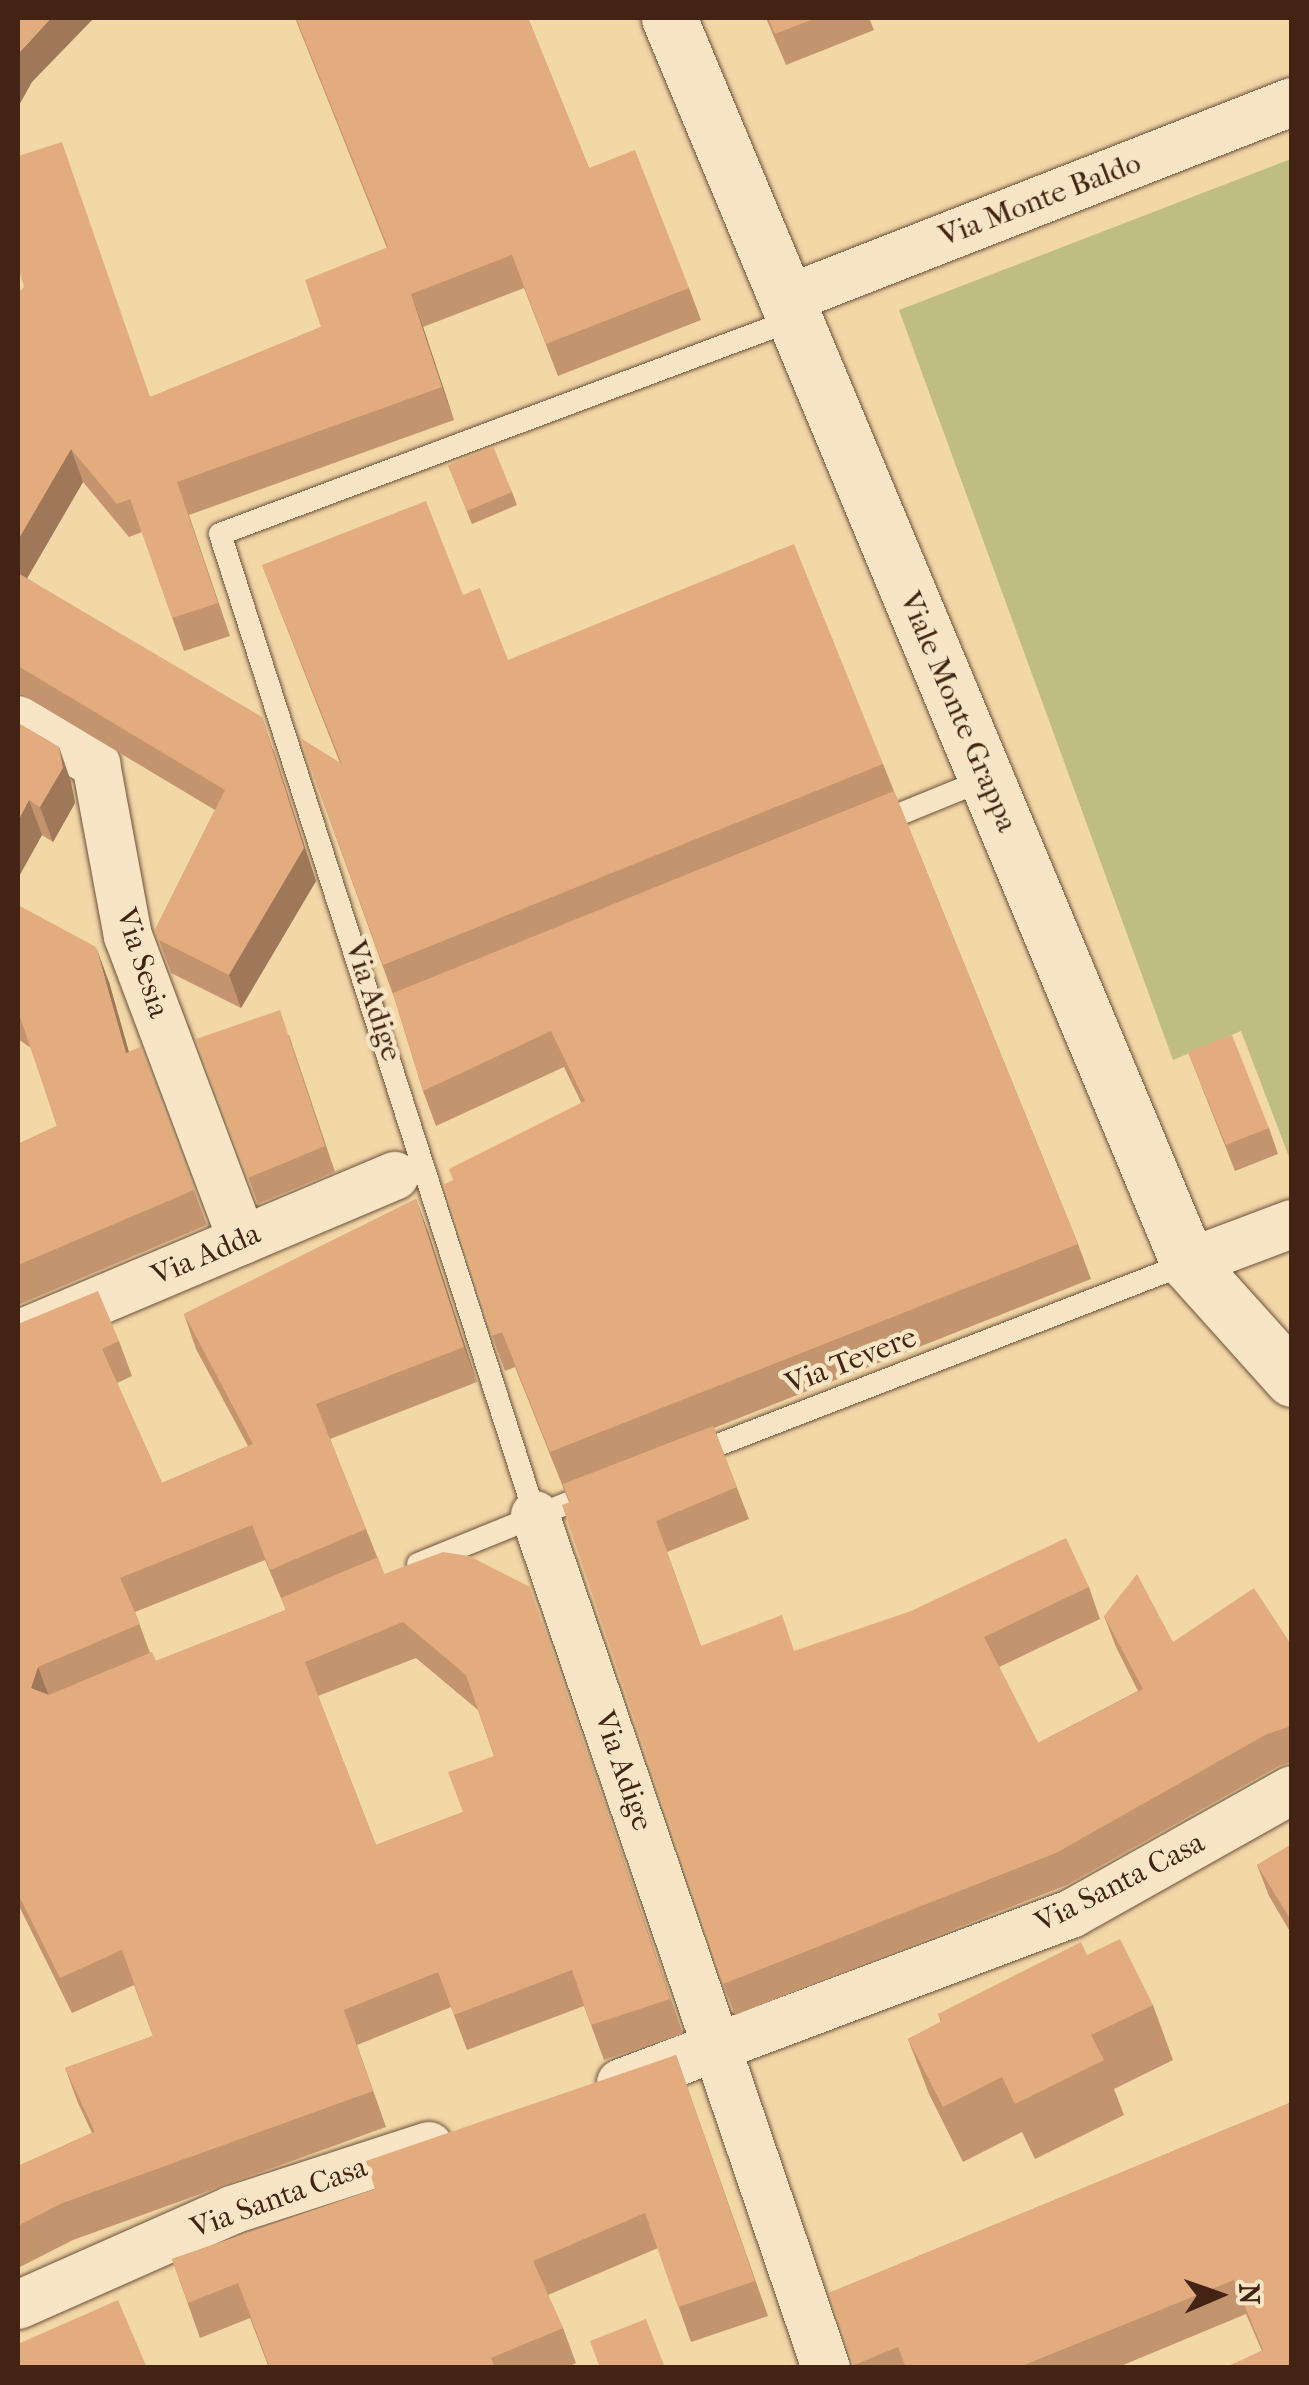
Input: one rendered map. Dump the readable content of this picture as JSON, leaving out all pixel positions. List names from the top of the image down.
{
  "streets": {
    "street": [
      "Via Monte Baldo",
      "Viale Monte Grappa",
      "Via Sesia",
      "Via Adige",
      "Via Adda",
      "Via Santa Casa"
    ],
    "lane": ["Via Tevere"]
  },
  "crossings": [
    ["Via Monte Baldo", "Viale Monte Grappa"],
    ["Via Monte Baldo", "Via Adige"],
    ["Viale Monte Grappa", "Via Adige"],
    ["Viale Monte Grappa", "Via Tevere"],
    ["Via Sesia", "Via Adda"],
    ["Via Adige", "Via Santa Casa"]
  ],
  "north": "right"
}
